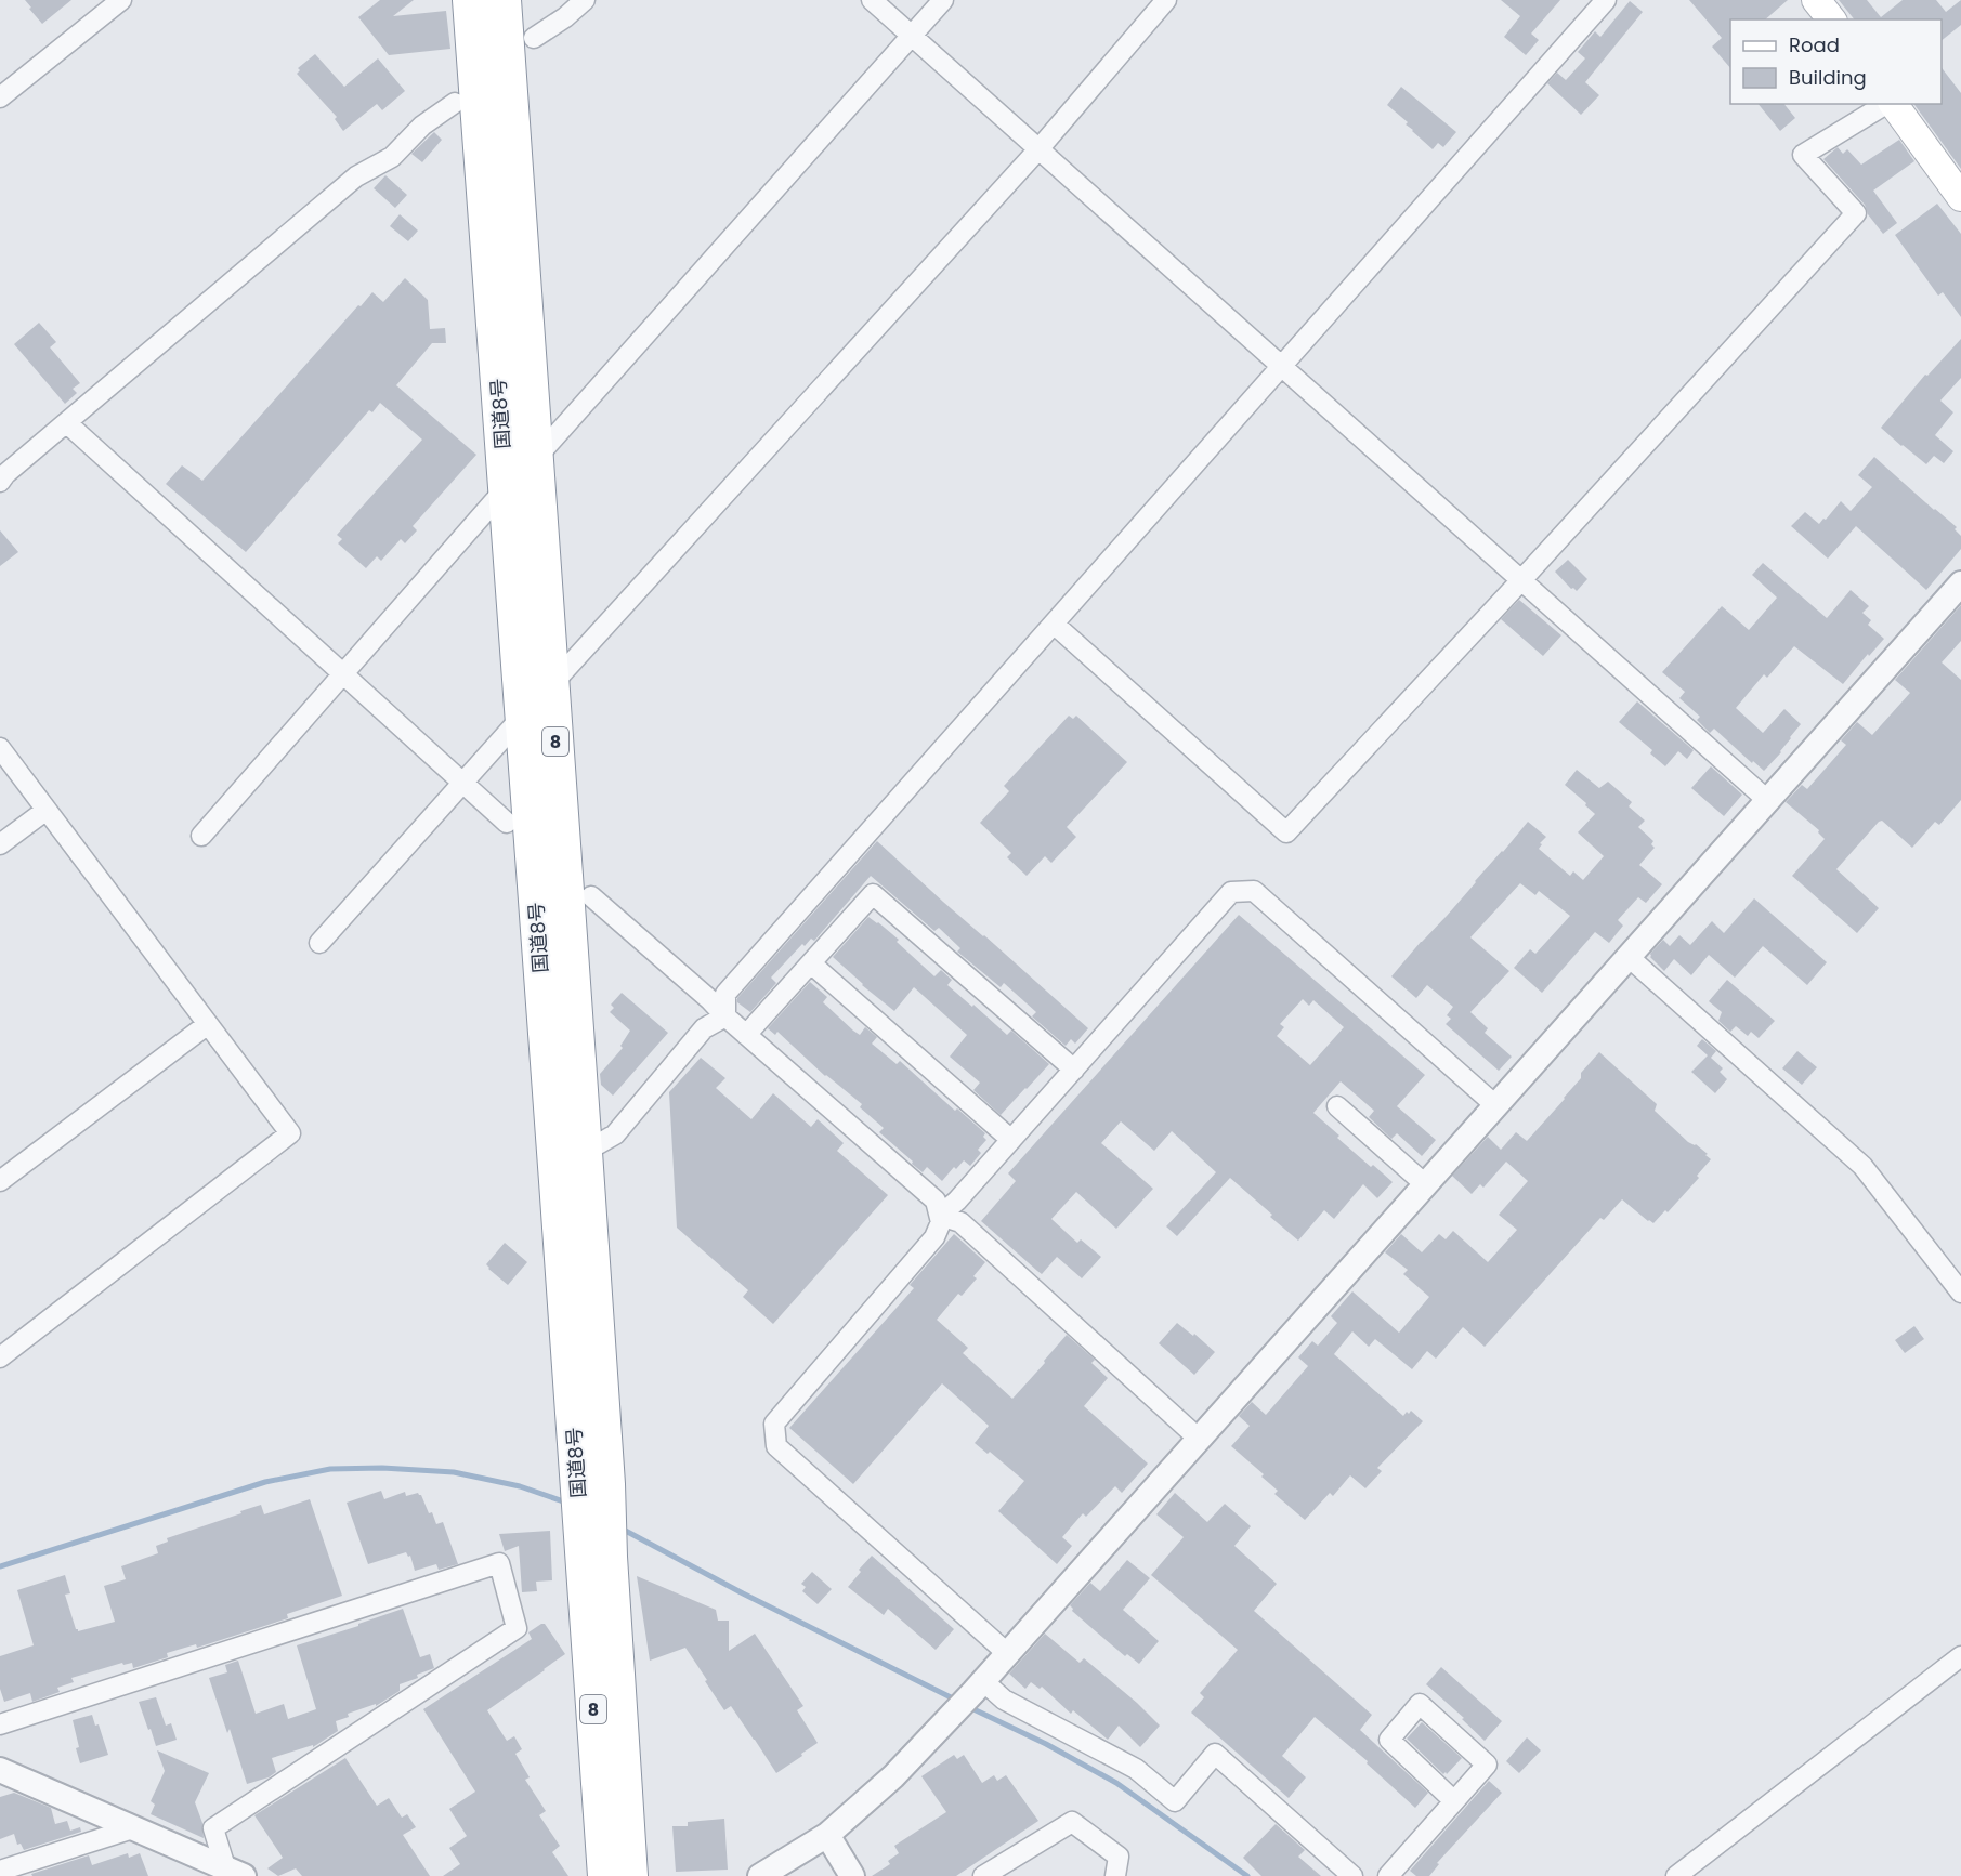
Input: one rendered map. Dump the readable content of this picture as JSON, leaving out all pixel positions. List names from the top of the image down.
{
  "streets": {
    "highway": ["国道8号", "8"]
  },
  "legend": ["Road", "Building"]
}
